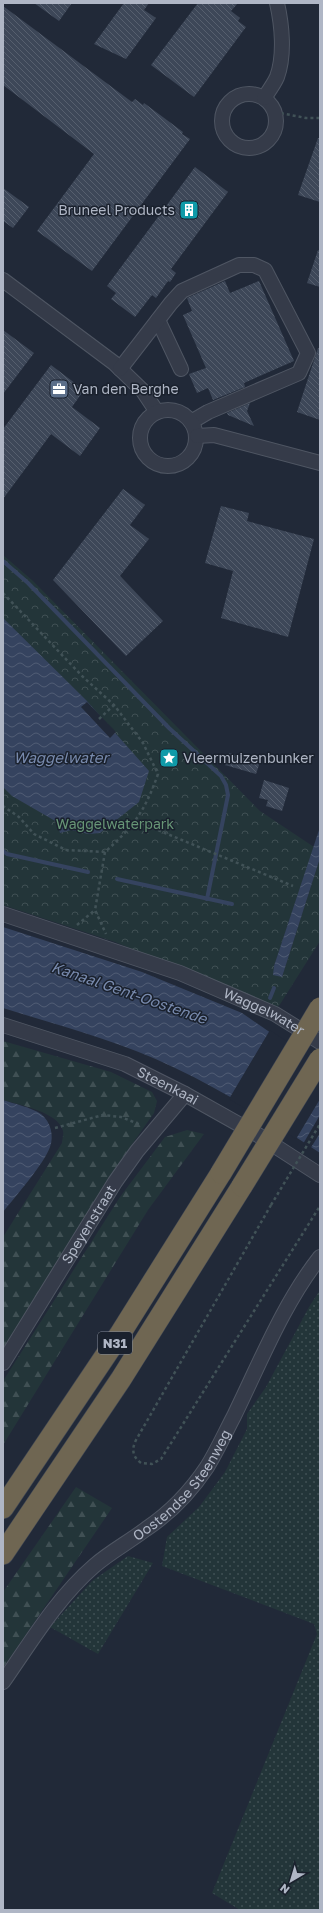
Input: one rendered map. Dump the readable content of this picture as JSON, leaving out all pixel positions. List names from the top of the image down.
{
  "streets": {
    "highway": ["N31"],
    "street": [
      "Waggelwater",
      "Steenkaai",
      "Speyenstraat",
      "Oostendse Steenweg"
    ]
  },
  "crossings": [
    ["Steenkaai", "Speyenstraat"]
  ],
  "water": ["Waggelwater", "Kanaal Gent-Oostende"],
  "parks": ["Waggelwaterpark"],
  "places": {
    "building": ["Bruneel Products"],
    "office": ["Van den Berghe"],
    "place": ["Vleermuizenbunker"]
  },
  "north": "bottom left"
}
